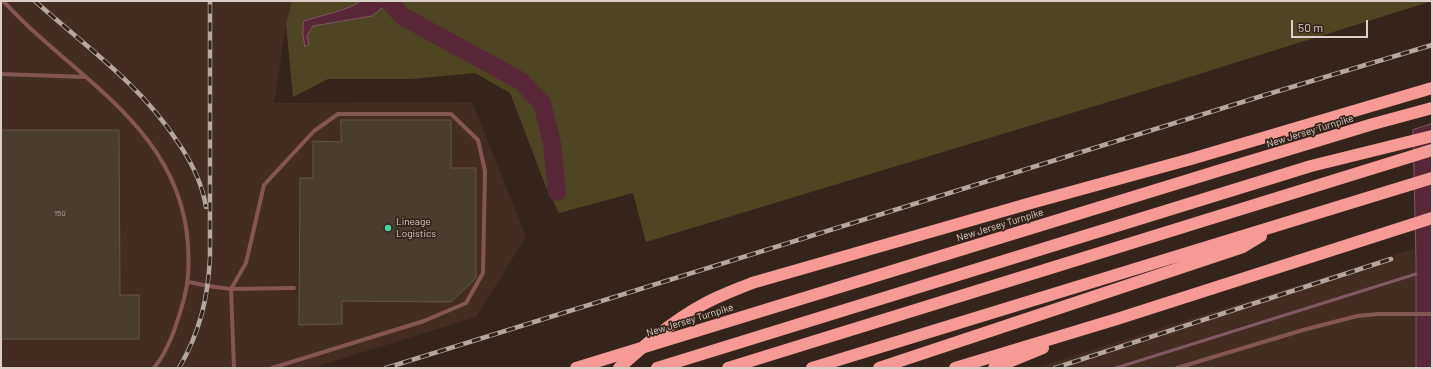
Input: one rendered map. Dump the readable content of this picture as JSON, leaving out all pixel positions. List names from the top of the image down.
{
  "streets": {
    "highway": ["New Jersey Turnpike"]
  },
  "places": ["Lineage Logistics"],
  "house_numbers": ["150"],
  "scale_bar": "50 m"
}
